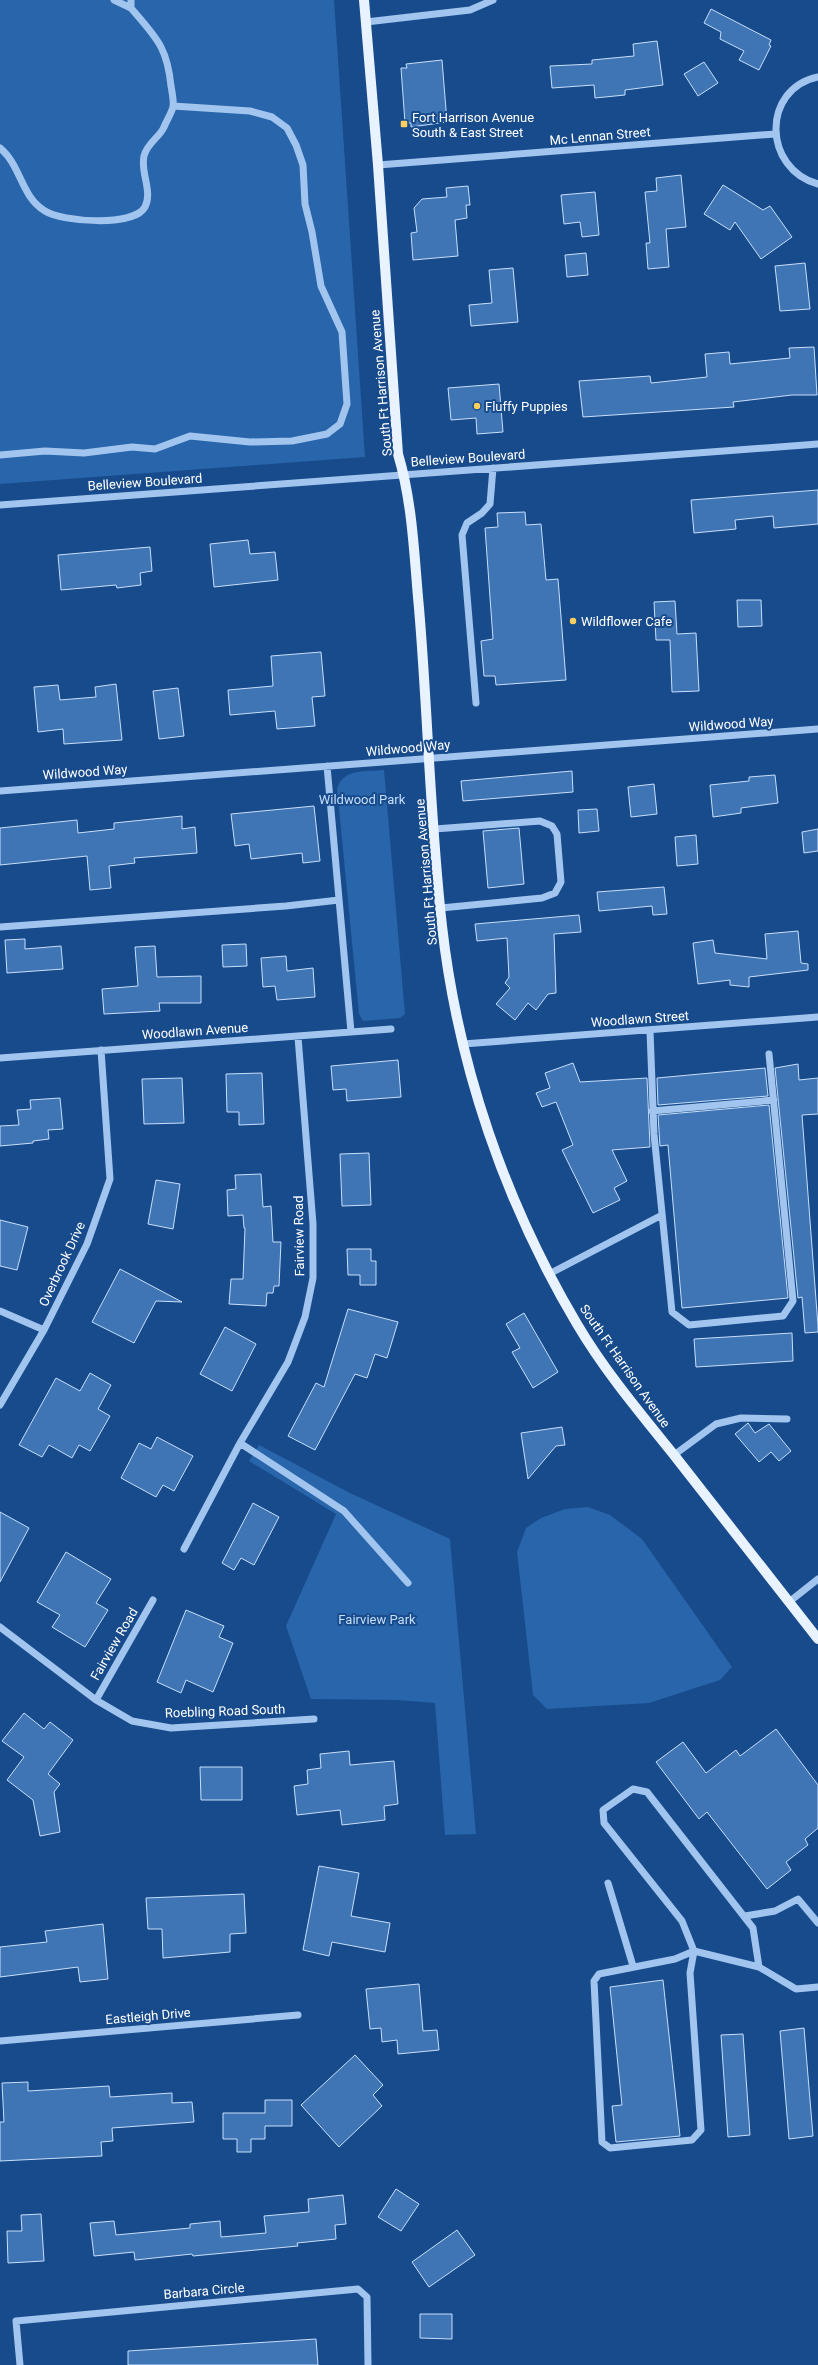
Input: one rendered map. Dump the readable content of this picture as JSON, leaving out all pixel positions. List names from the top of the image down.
{
  "streets": {
    "main road": ["South Ft Harrison Avenue"],
    "street": [
      "Mc Lennan Street",
      "Belleview Boulevard",
      "Wildwood Way",
      "Woodlawn Street",
      "Woodlawn Avenue",
      "Fairview Road",
      "Overbrook Drive",
      "Roebling Road South",
      "Eastleigh Drive",
      "Barbara Circle"
    ]
  },
  "crossings": [
    ["Mc Lennan Street", "South Ft Harrison Avenue"],
    ["South Ft Harrison Avenue", "Belleview Boulevard"],
    ["South Ft Harrison Avenue", "Wildwood Way"],
    ["South Ft Harrison Avenue", "Woodlawn Street"],
    ["Woodlawn Avenue", "Fairview Road"],
    ["Woodlawn Avenue", "Overbrook Drive"],
    ["Fairview Road", "Roebling Road South"]
  ],
  "parks": ["Wildwood Park", "Fairview Park"],
  "places": {
    "transit": ["Fort Harrison Avenue South & East Street"],
    "other": ["Fluffy Puppies", "Wildflower Cafe"]
  }
}
